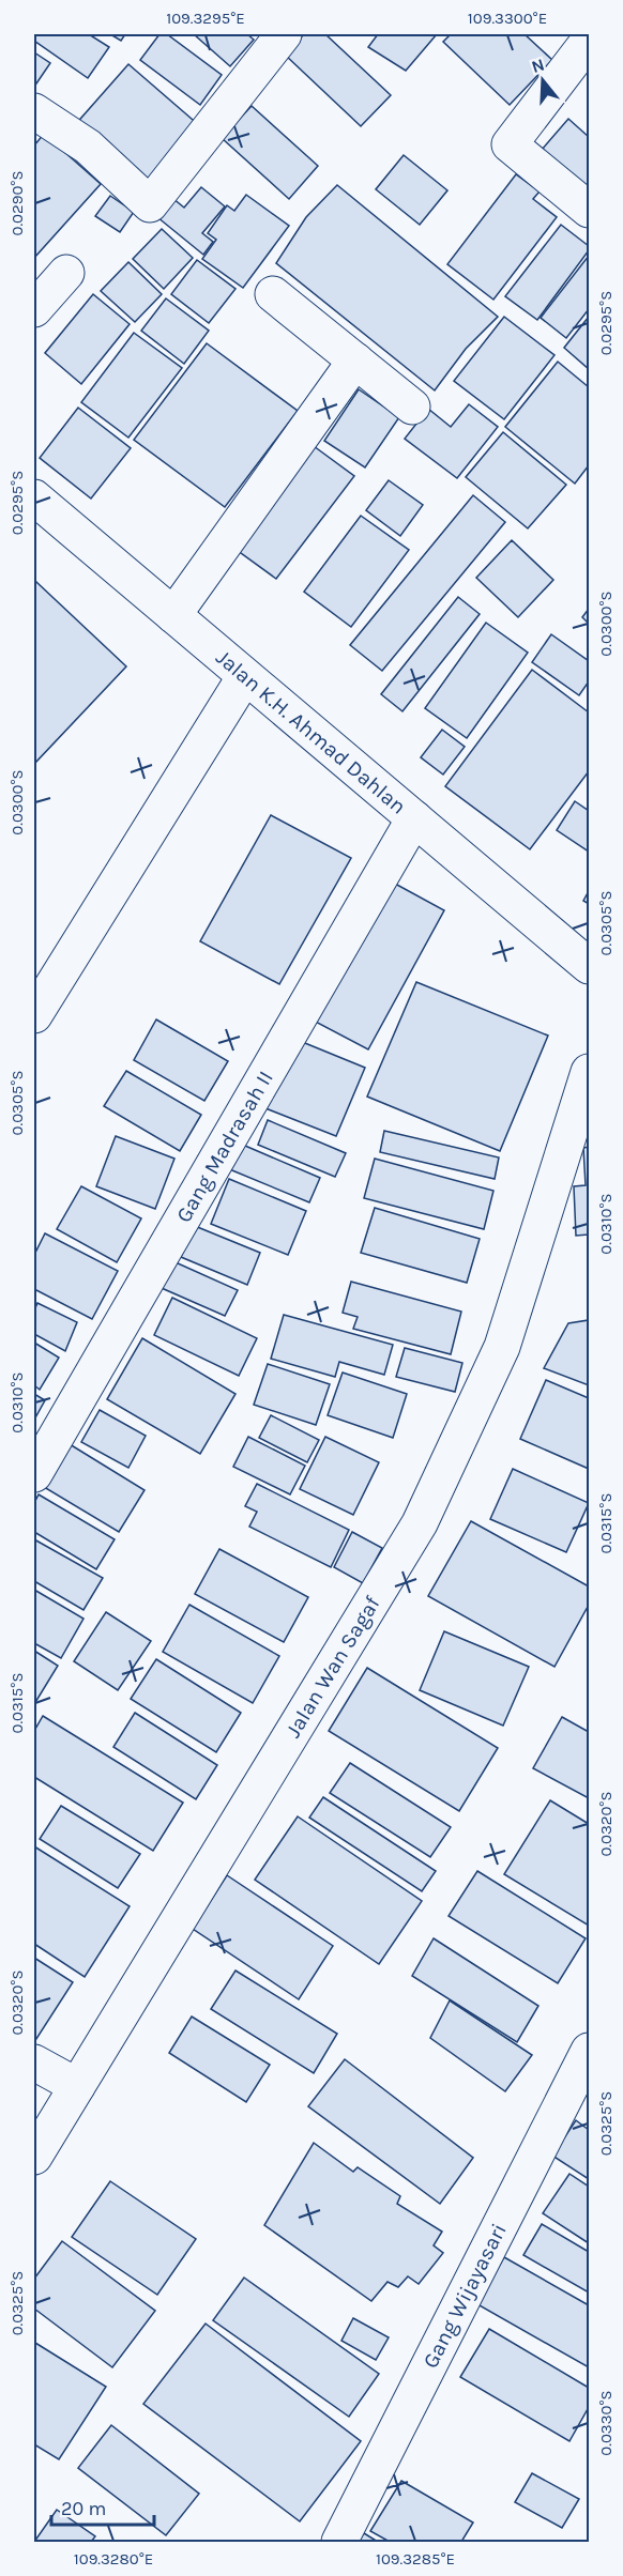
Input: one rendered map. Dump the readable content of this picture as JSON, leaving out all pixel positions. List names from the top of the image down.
{
  "streets": {
    "street": [
      "Jalan K.H. Ahmad Dahlan",
      "Gang Madrasah II",
      "Jalan Wan Sagaf",
      "Gang Wijayasari"
    ]
  },
  "crossings": [
    ["Jalan K.H. Ahmad Dahlan", "Gang Madrasah II"]
  ],
  "scale_bar": "20 m",
  "north": "top",
  "coordinates": [
    "109.3295°E",
    "109.3300°E",
    "0.0290°S",
    "0.0295°S",
    "0.0300°S",
    "0.0305°S",
    "0.0310°S",
    "0.0315°S",
    "0.0320°S",
    "0.0325°S",
    "0.0330°S",
    "109.3280°E",
    "109.3285°E"
  ]
}
